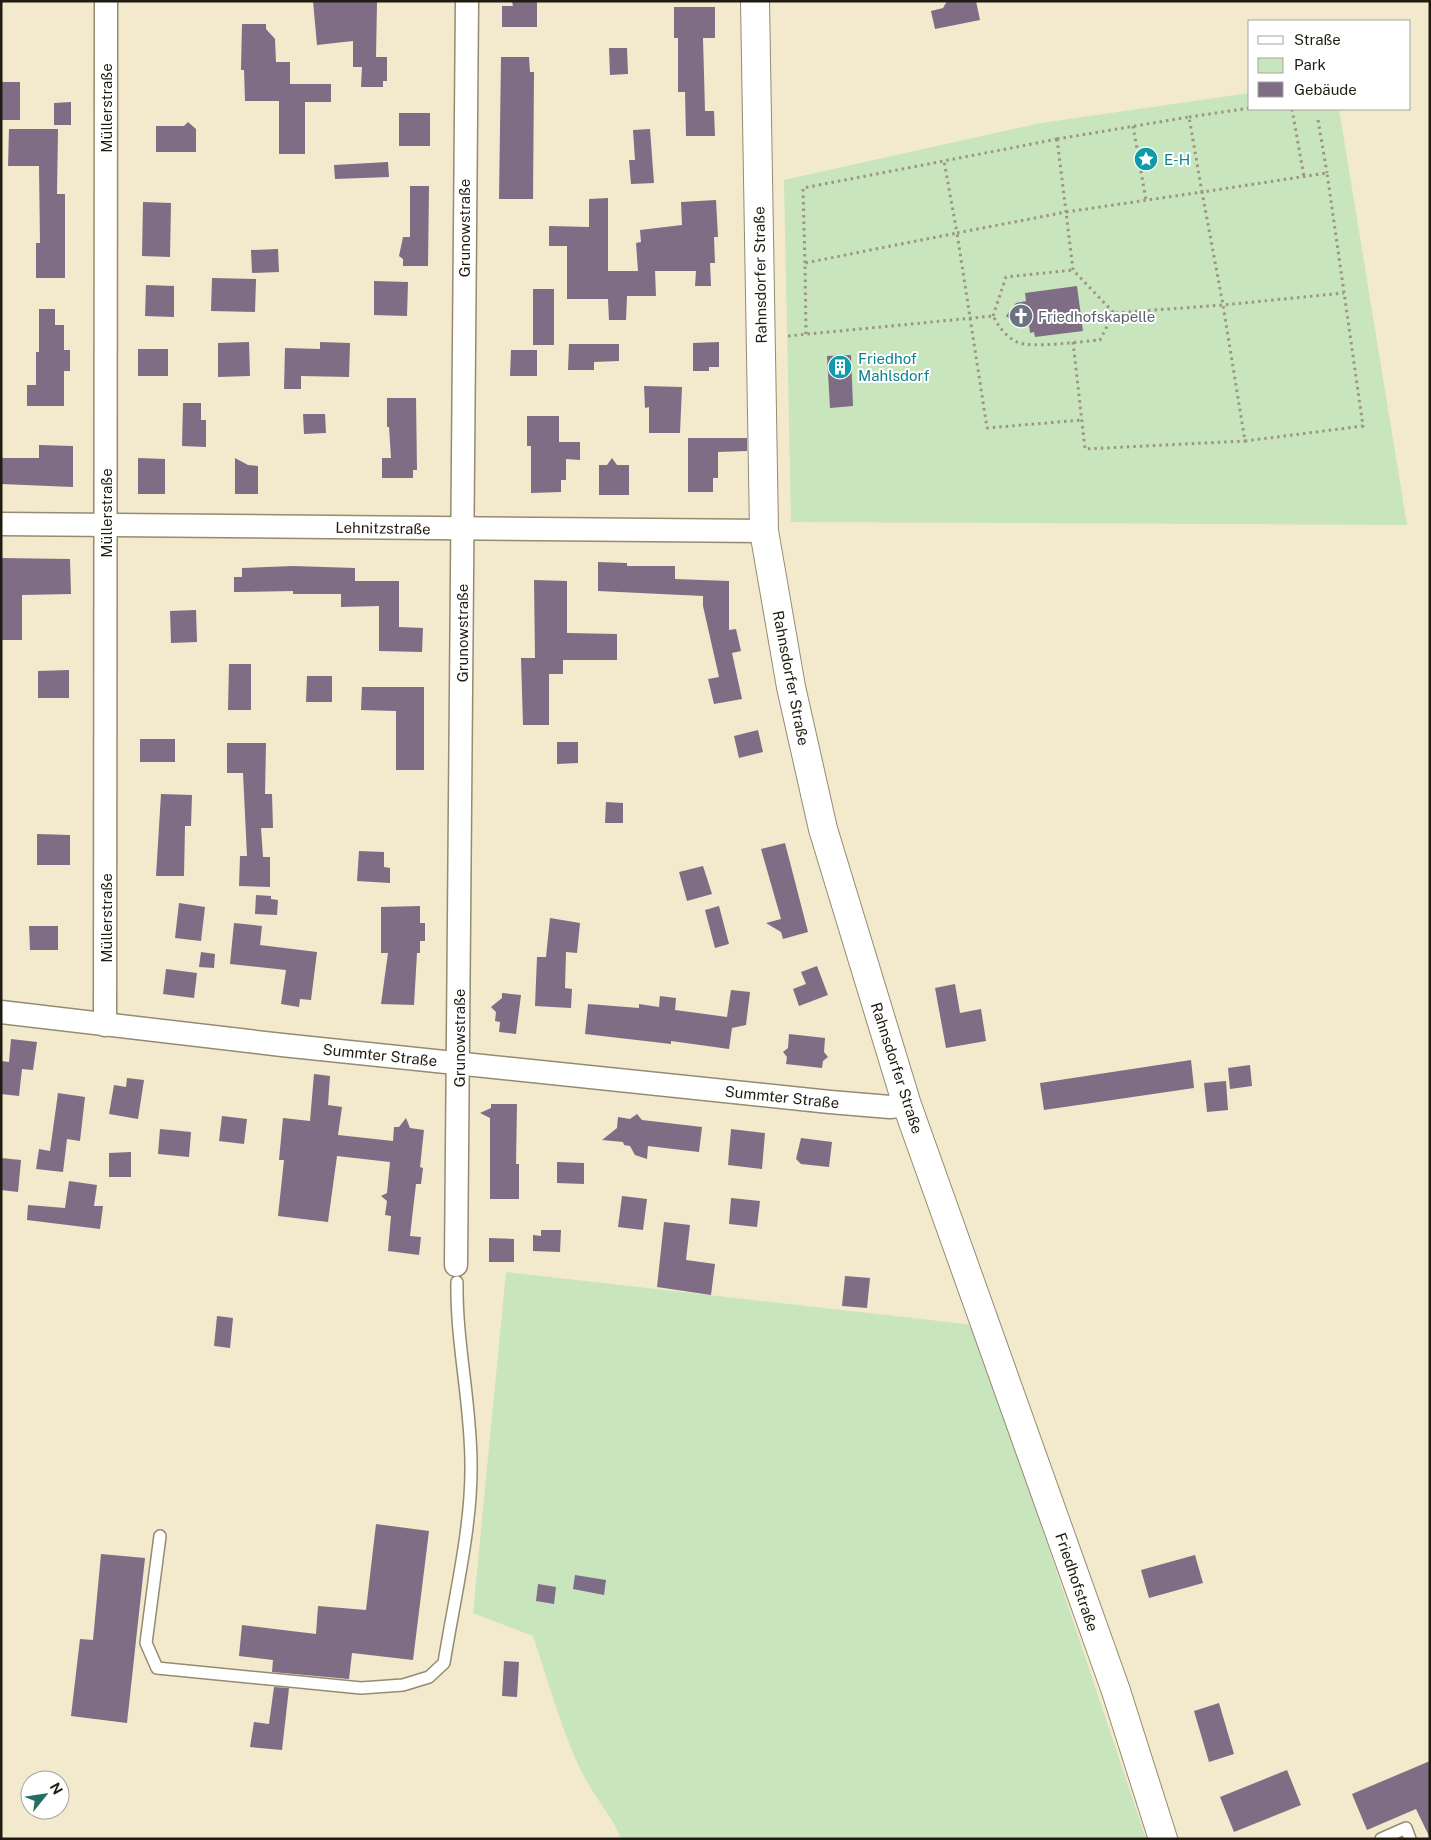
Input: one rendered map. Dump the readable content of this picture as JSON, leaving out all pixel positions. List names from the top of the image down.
{
  "streets": {
    "street": [
      "Müllerstraße",
      "Grunowstraße",
      "Rahnsdorfer Straße",
      "Lehnitzstraße",
      "Summter Straße",
      "Friedhofstraße"
    ]
  },
  "crossings": [
    ["Müllerstraße", "Lehnitzstraße"],
    ["Müllerstraße", "Summter Straße"],
    ["Grunowstraße", "Lehnitzstraße"],
    ["Grunowstraße", "Summter Straße"],
    ["Rahnsdorfer Straße", "Lehnitzstraße"],
    ["Rahnsdorfer Straße", "Summter Straße"],
    ["Rahnsdorfer Straße", "Friedhofstraße"]
  ],
  "places": {
    "place": ["E-H"],
    "church": ["Friedhofskapelle"],
    "building": ["Friedhof Mahlsdorf"]
  },
  "legend": ["Straße", "Park", "Gebäude"],
  "north": "top right"
}
